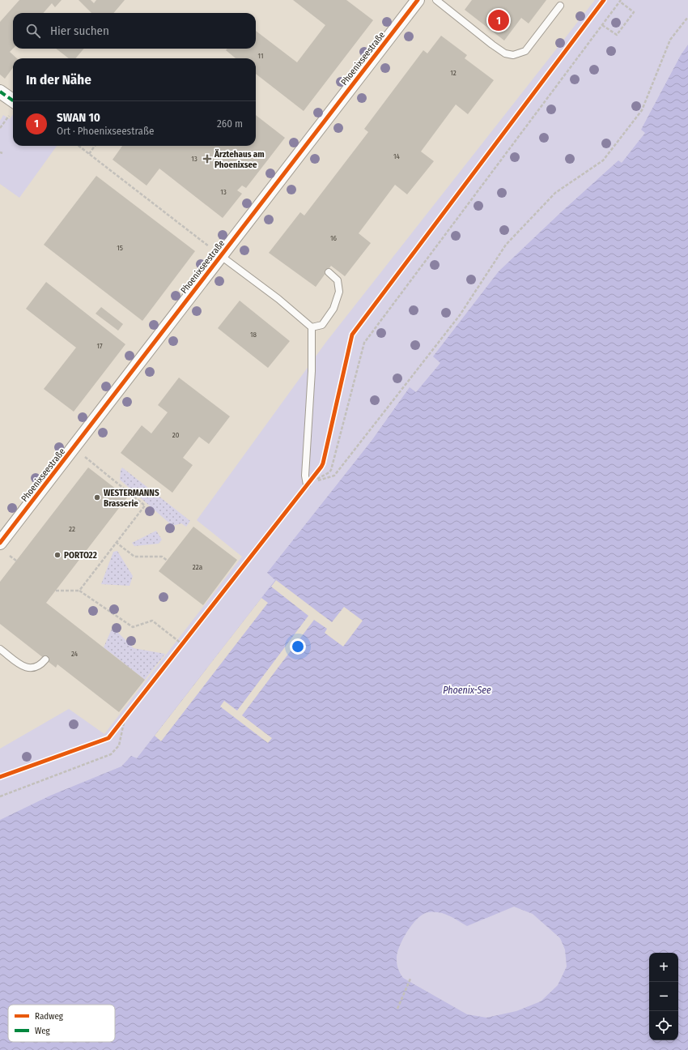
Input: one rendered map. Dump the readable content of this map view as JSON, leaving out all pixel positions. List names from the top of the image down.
{
  "streets": {
    "street": ["Phoenixseestraße"]
  },
  "water": ["Phoenix-See"],
  "places": {
    "health": ["Ärztehaus am Phoenixsee"],
    "other": ["WESTERMANNS Brasserie", "PORTO22"]
  },
  "house_numbers": [
    "11",
    "12",
    "14",
    "13",
    "13",
    "16",
    "15",
    "18",
    "17",
    "20",
    "22",
    "22a",
    "24"
  ],
  "legend": ["Radweg", "Weg"],
  "page": {
    "pins": "1",
    "search": "Hier suchen",
    "heading": "In der Nähe",
    "list": [
      {
        "mark": "1",
        "name": "SWAN 10",
        "note": "Ort · Phoenixseestraße",
        "value": "260 m"
      }
    ],
    "map_buttons": ["+", "−"]
  }
}
